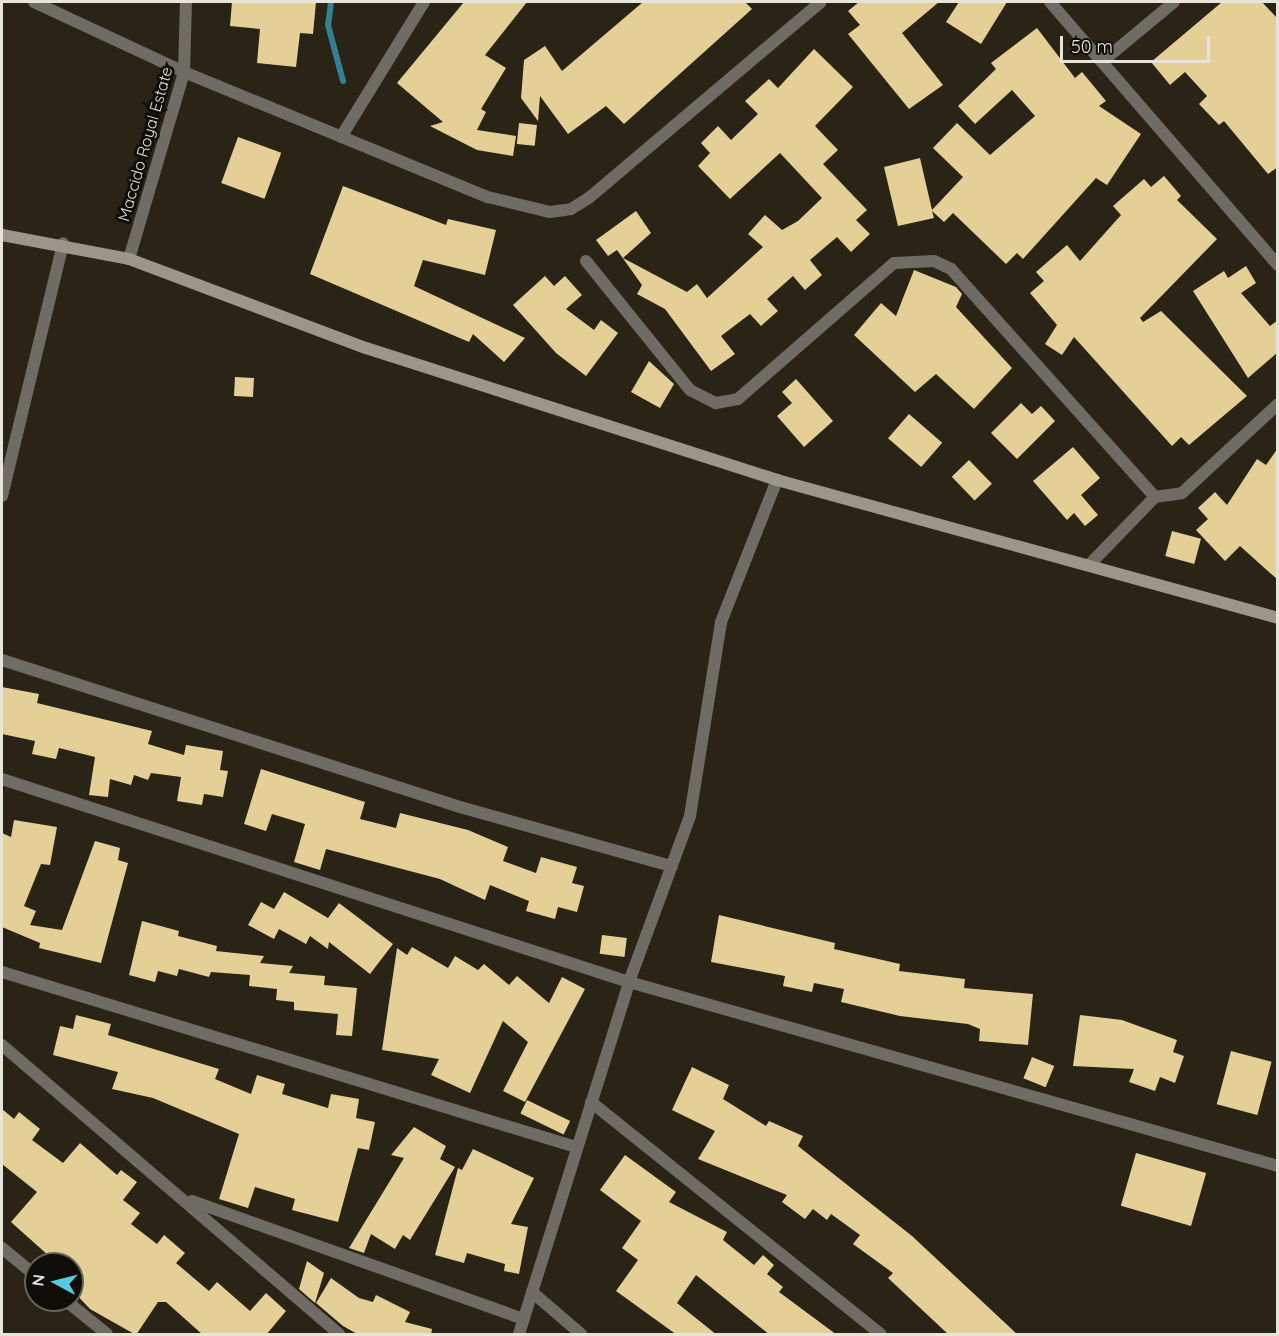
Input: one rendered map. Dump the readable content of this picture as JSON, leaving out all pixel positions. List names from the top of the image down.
{
  "streets": {
    "street": ["Maccido Royal Estate"]
  },
  "scale_bar": "50 m",
  "north": "left"
}
